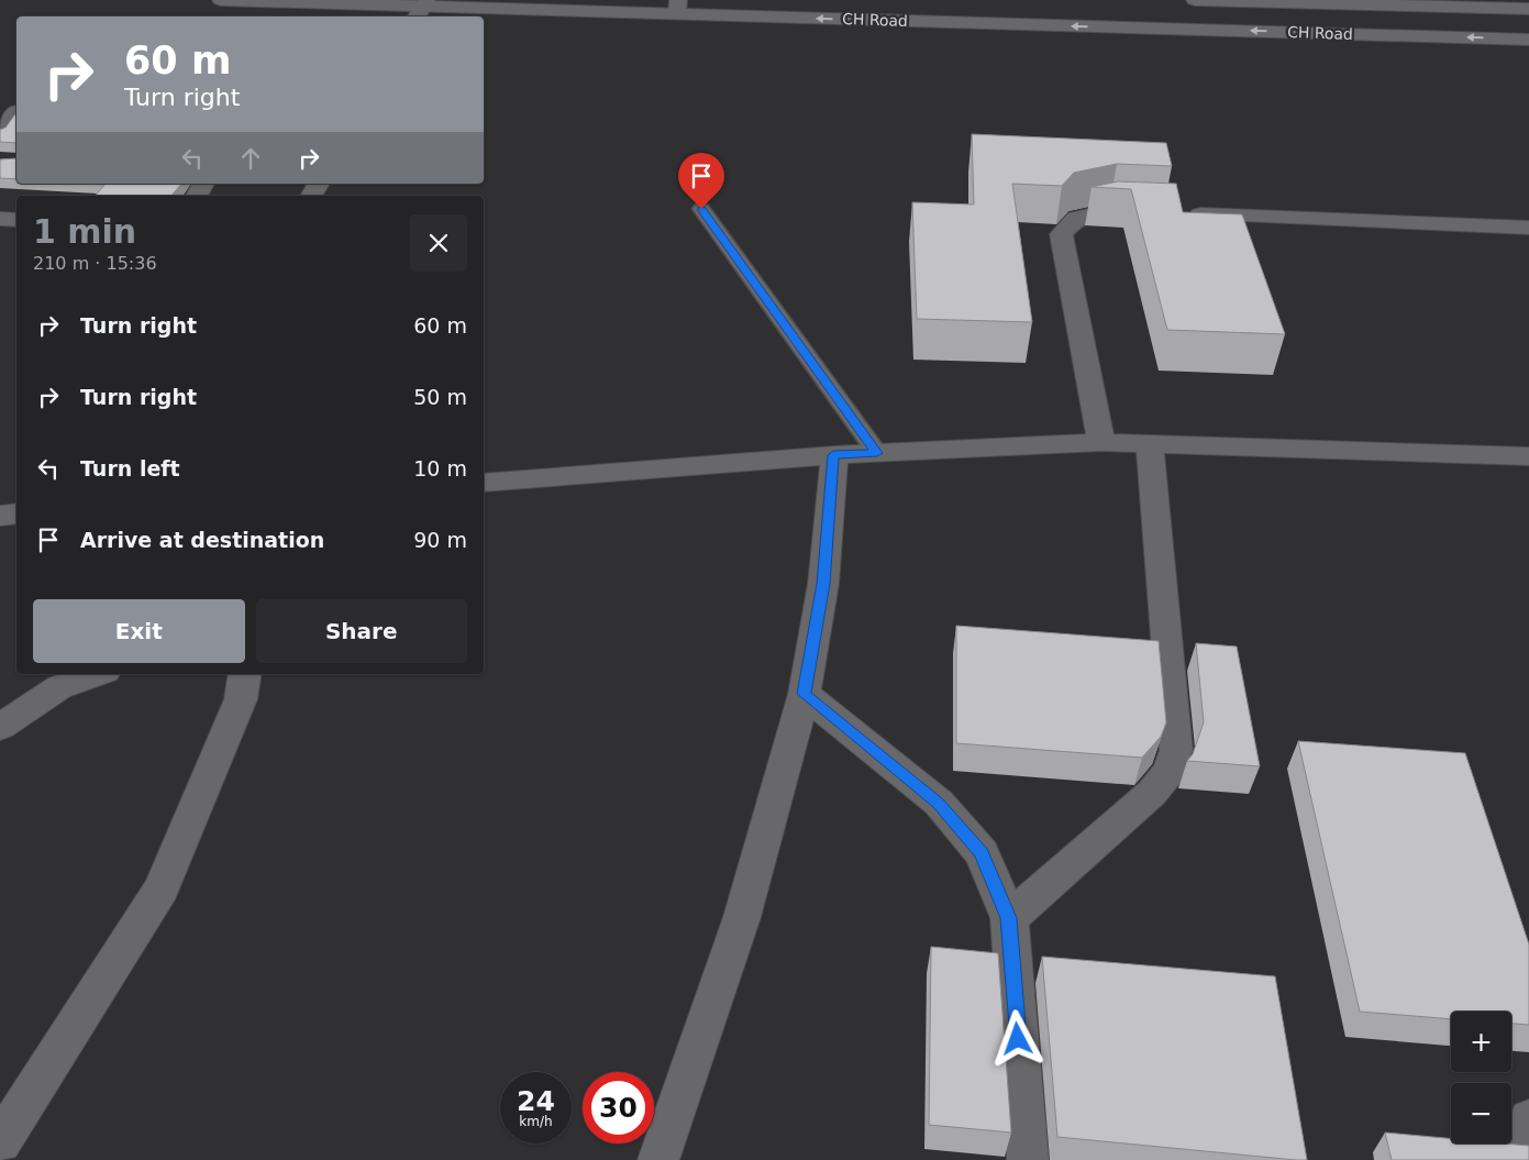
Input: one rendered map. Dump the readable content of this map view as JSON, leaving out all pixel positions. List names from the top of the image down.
{
  "streets": {
    "street": ["CH Road"]
  },
  "page": {
    "turn": ["60 m", "Turn right"],
    "heading": ["1 min", "210 m · 15:36"],
    "list": [
      {
        "name": "Turn right",
        "value": "60 m"
      },
      {
        "name": "Turn right",
        "value": "50 m"
      },
      {
        "name": "Turn left",
        "value": "10 m"
      },
      {
        "name": "Arrive at destination",
        "value": "90 m"
      }
    ],
    "buttons": ["Exit", "Share"],
    "map_buttons": ["+", "−"],
    "speed": "24 km/h",
    "limit": "30"
  }
}
